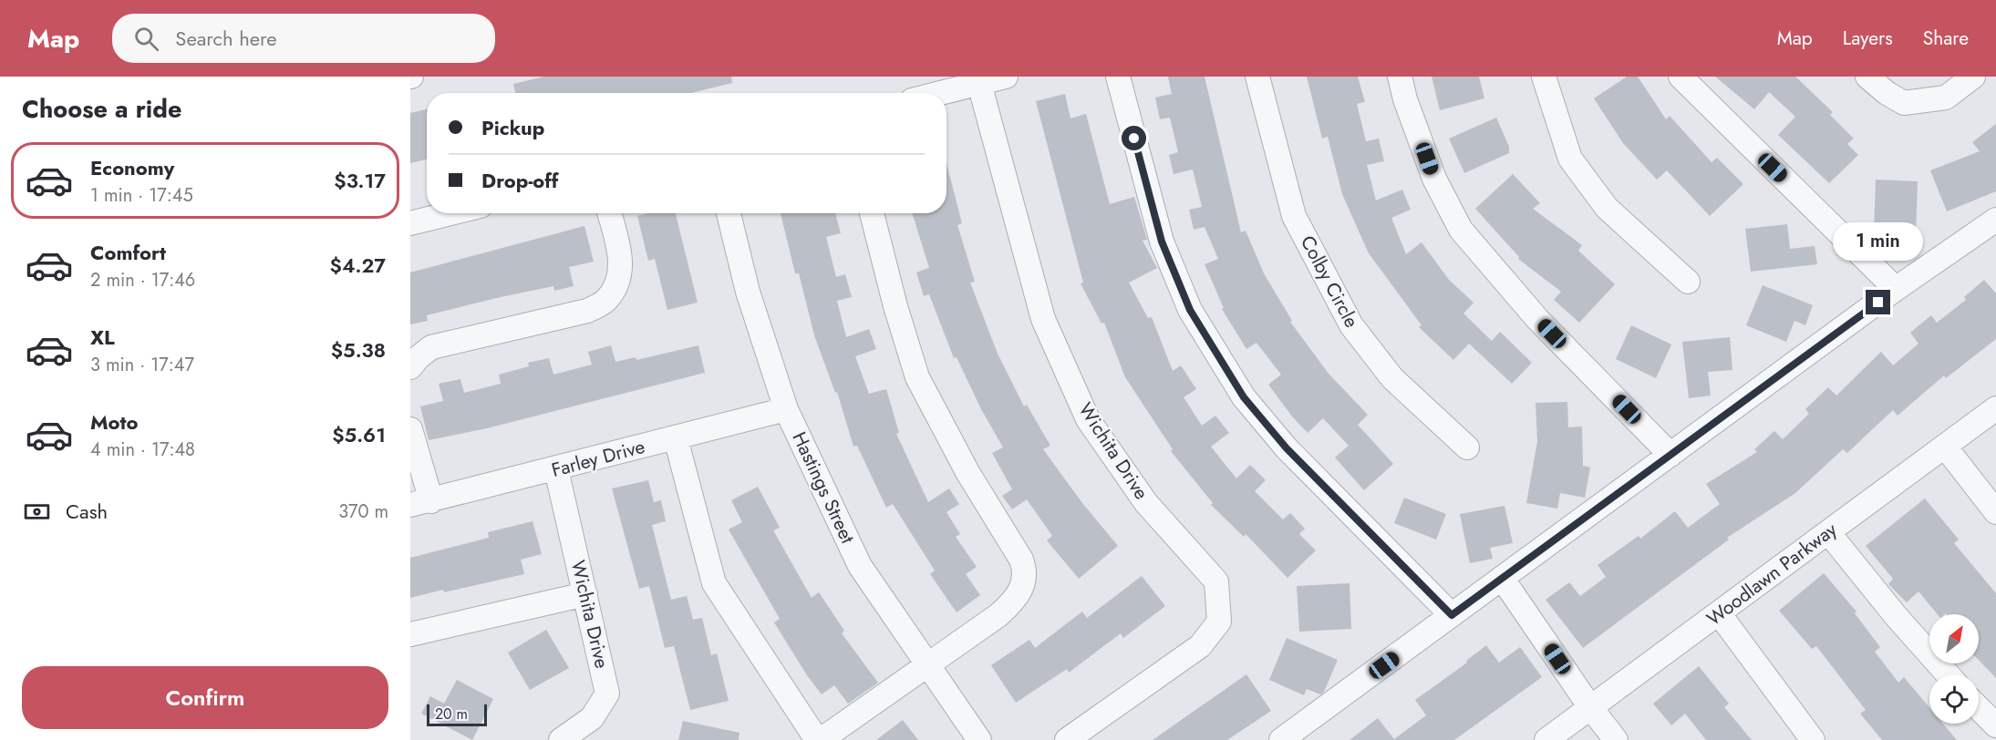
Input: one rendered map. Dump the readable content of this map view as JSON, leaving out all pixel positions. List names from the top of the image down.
{
  "streets": {
    "street": [
      "Colby Circle",
      "Wichita Drive",
      "Farley Drive",
      "Hastings Street",
      "Woodlawn Parkway"
    ]
  },
  "crossings": [
    ["Wichita Drive", "Farley Drive"],
    ["Farley Drive", "Hastings Street"]
  ],
  "scale_bar": "20 m",
  "north": "top right",
  "page": {
    "header": "Map",
    "search": "Search here",
    "nav": ["Map", "Layers", "Share"],
    "heading": "Choose a ride",
    "banner": ["Pickup", "Drop-off"],
    "list": [
      {
        "name": "Economy",
        "note": "1 min · 17:45",
        "value": "$3.17"
      },
      {
        "name": "Comfort",
        "note": "2 min · 17:46",
        "value": "$4.27"
      },
      {
        "name": "XL",
        "note": "3 min · 17:47",
        "value": "$5.38"
      },
      {
        "name": "Moto",
        "note": "4 min · 17:48",
        "value": "$5.61"
      }
    ],
    "bubble": "1 min",
    "pay": ["Cash", "370 m"],
    "buttons": "Confirm",
    "scale": "20 m"
  }
}
